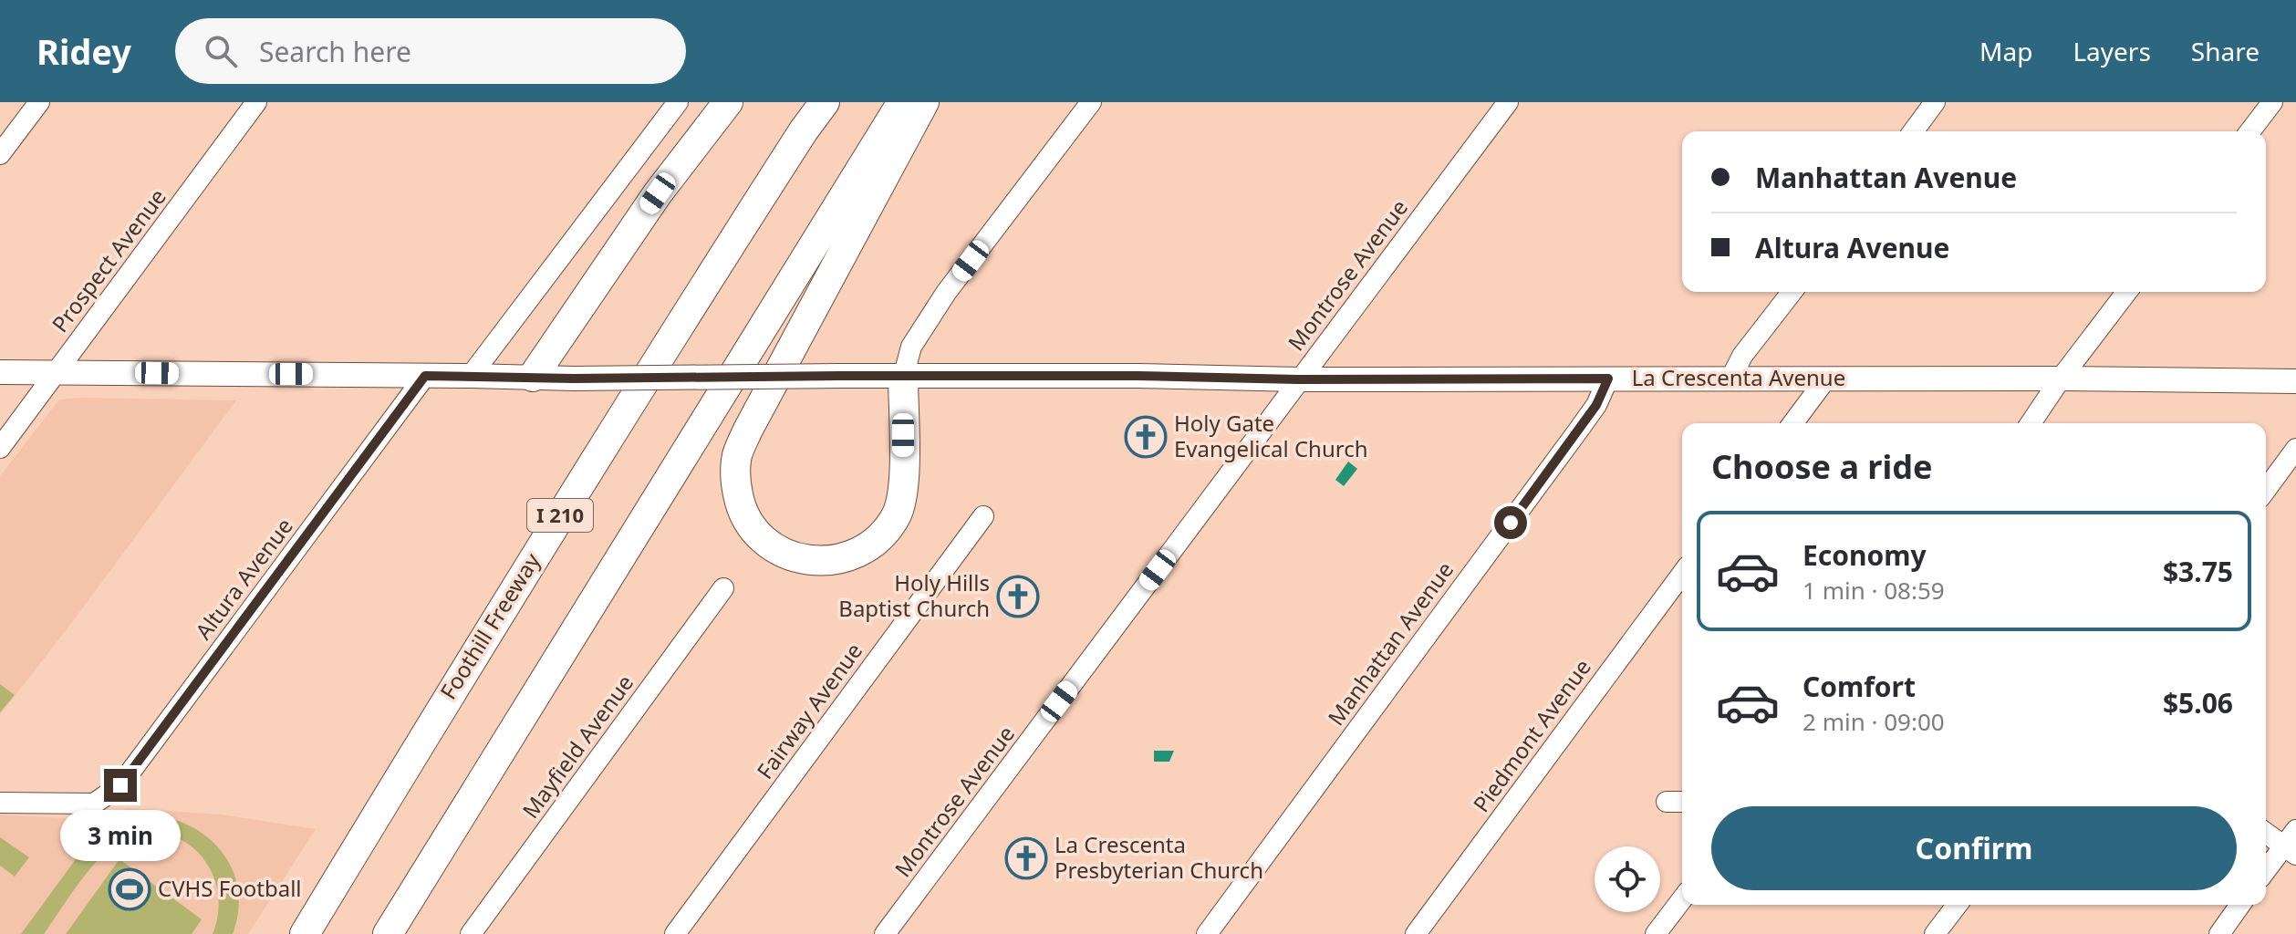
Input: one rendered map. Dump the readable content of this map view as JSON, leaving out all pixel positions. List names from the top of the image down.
{
  "streets": {
    "highway": ["I 210", "Foothill Freeway"],
    "main road": ["La Crescenta Avenue"],
    "street": [
      "Prospect Avenue",
      "Montrose Avenue",
      "Altura Avenue",
      "Manhattan Avenue",
      "Fairway Avenue",
      "Piedmont Avenue",
      "Mayfield Avenue"
    ]
  },
  "crossings": [
    ["Prospect Avenue", "La Crescenta Avenue"],
    ["Montrose Avenue", "La Crescenta Avenue"],
    ["La Crescenta Avenue", "Altura Avenue"],
    ["La Crescenta Avenue", "Manhattan Avenue"]
  ],
  "places": {
    "church": ["Holy Gate Evangelical Church", "Holy Hills Baptist Church", "La Crescenta Presbyterian Church"],
    "sports": ["CVHS Football"]
  },
  "page": {
    "header": "Ridey",
    "search": "Search here",
    "nav": ["Map", "Layers", "Share"],
    "banner": ["Manhattan Avenue", "Altura Avenue"],
    "heading": "Choose a ride",
    "list": [
      {
        "name": "Economy",
        "note": "1 min · 08:59",
        "value": "$3.75"
      },
      {
        "name": "Comfort",
        "note": "2 min · 09:00",
        "value": "$5.06"
      }
    ],
    "buttons": "Confirm",
    "bubble": "3 min"
  }
}
